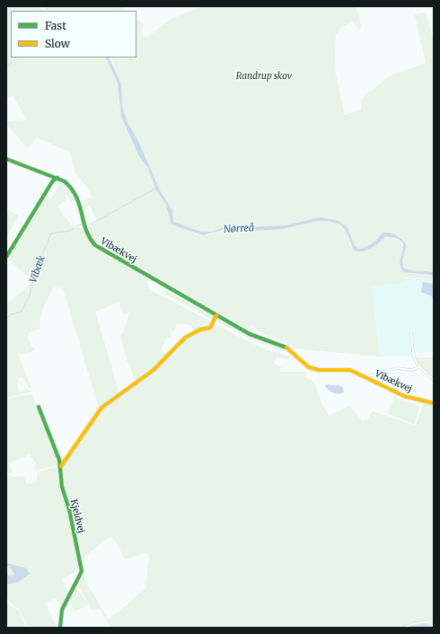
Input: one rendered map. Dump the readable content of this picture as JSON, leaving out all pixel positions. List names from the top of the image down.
{
  "streets": {
    "street": ["Vibækvej", "Kjeldvej"]
  },
  "water": ["Nørreå", "Vibæk"],
  "parks": ["Randrup skov"],
  "legend": ["Fast", "Slow"]
}
